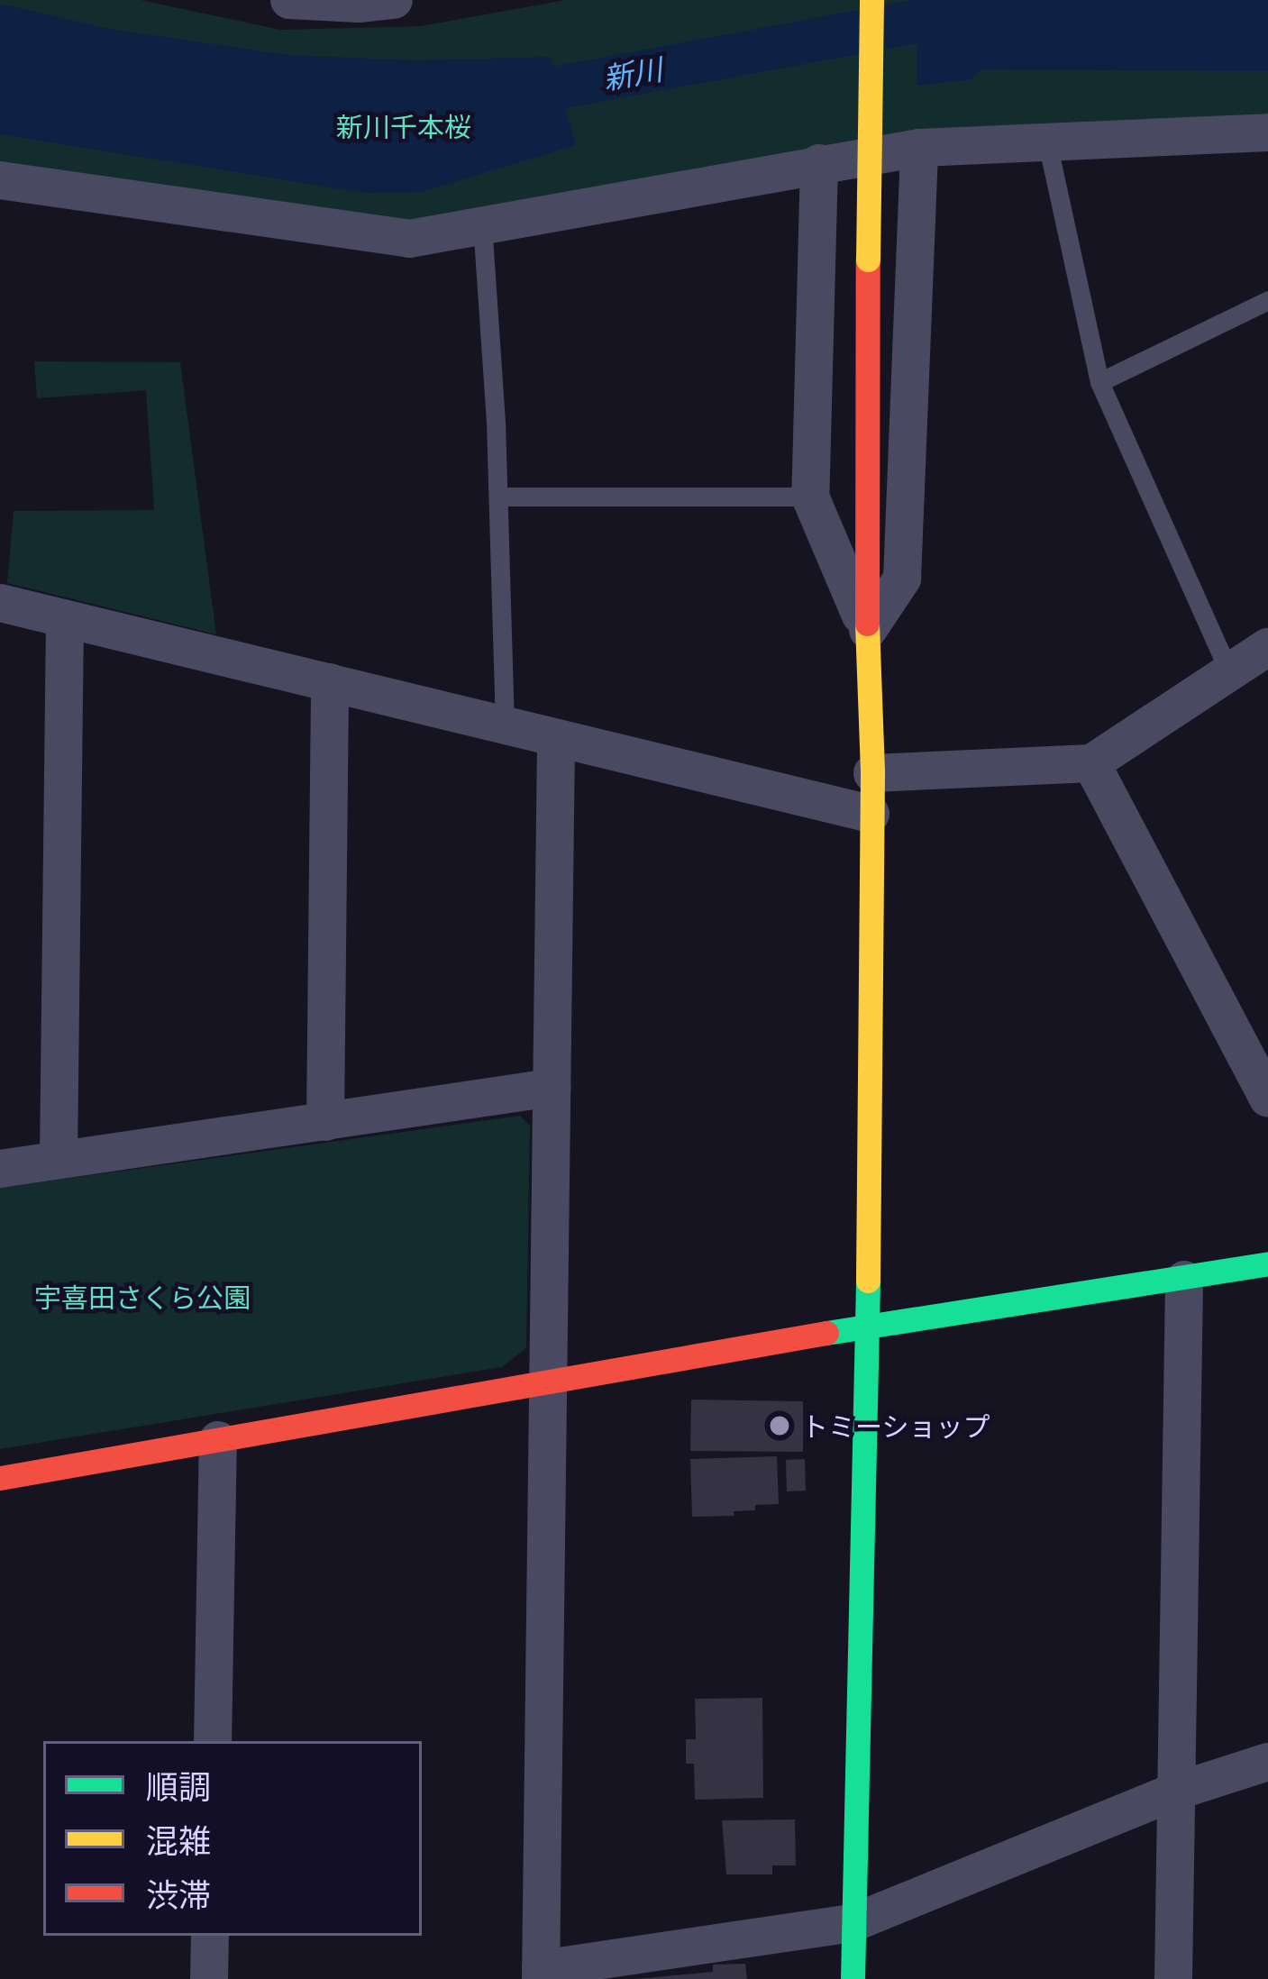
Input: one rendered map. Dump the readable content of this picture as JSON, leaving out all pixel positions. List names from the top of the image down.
{
  "water": ["新川"],
  "parks": ["新川千本桜", "宇喜田さくら公園"],
  "places": ["トミーショップ"],
  "legend": ["順調", "混雑", "渋滞"]
}
